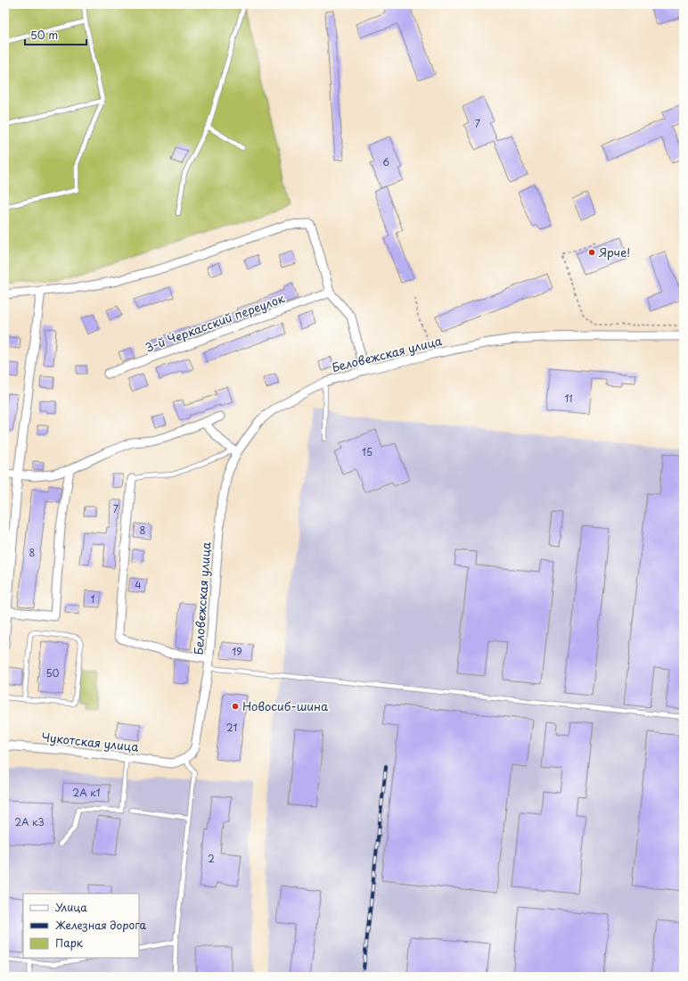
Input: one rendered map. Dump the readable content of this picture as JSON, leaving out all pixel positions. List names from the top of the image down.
{
  "streets": {
    "street": ["3-й Черкасский переулок", "Беловежская улица", "Чукотская улица"]
  },
  "crossings": [
    ["Беловежская улица", "Чукотская улица"]
  ],
  "places": ["Ярче!", "Новосиб-шина"],
  "house_numbers": [
    "7",
    "6",
    "11",
    "15",
    "7",
    "8",
    "8",
    "4",
    "1",
    "19",
    "50",
    "21",
    "2А к1",
    "2А к3",
    "2"
  ],
  "legend": ["Улица", "Железная дорога", "Парк"],
  "scale_bar": "50 m"
}
